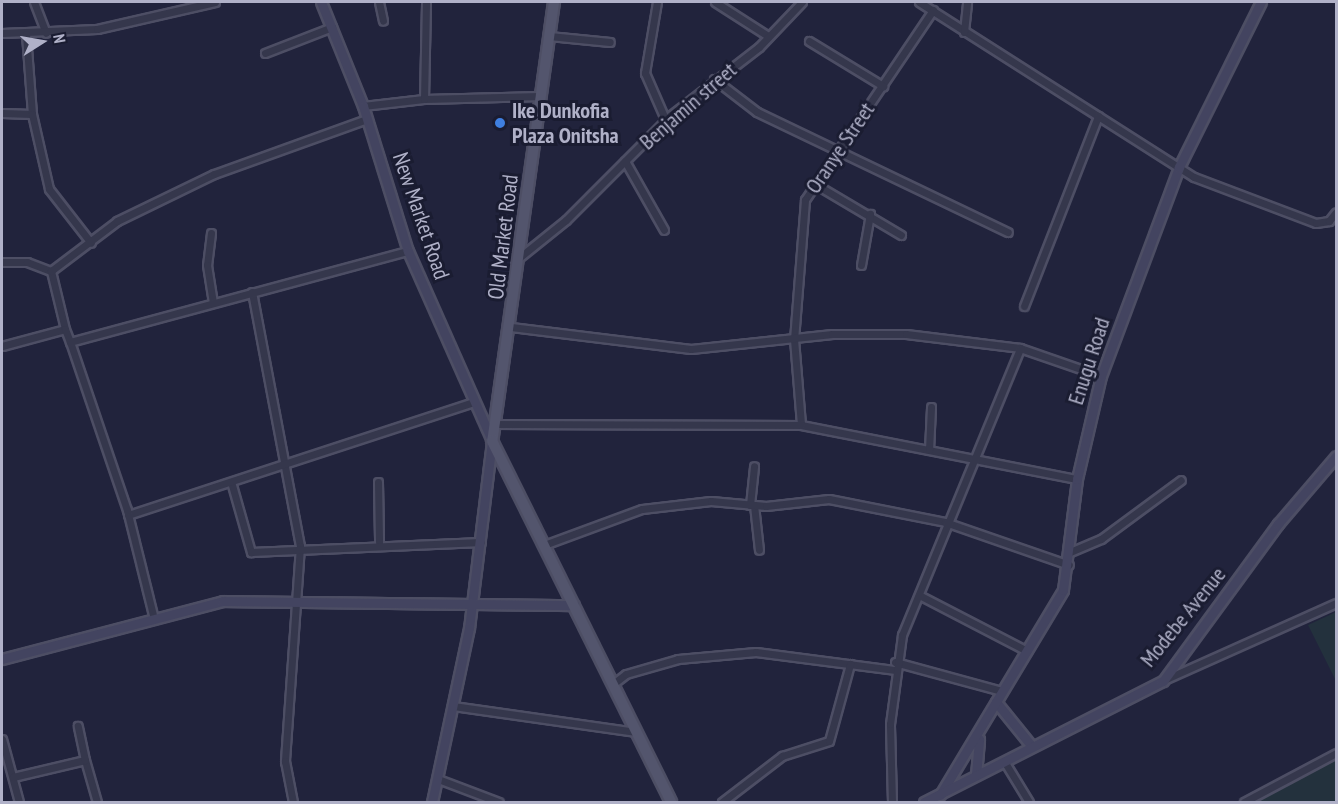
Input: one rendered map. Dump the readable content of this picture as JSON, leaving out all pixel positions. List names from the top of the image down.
{
  "streets": {
    "main road": ["Old Market Road"],
    "street": [
      "Benjamin street",
      "Oranye Street",
      "New Market Road",
      "Enugu Road",
      "Modebe Avenue"
    ]
  },
  "crossings": [
    ["Benjamin street", "Old Market Road"],
    ["New Market Road", "Old Market Road"],
    ["Enugu Road", "Modebe Avenue"]
  ],
  "places": ["Ike Dunkofia Plaza Onitsha"],
  "north": "right"
}
